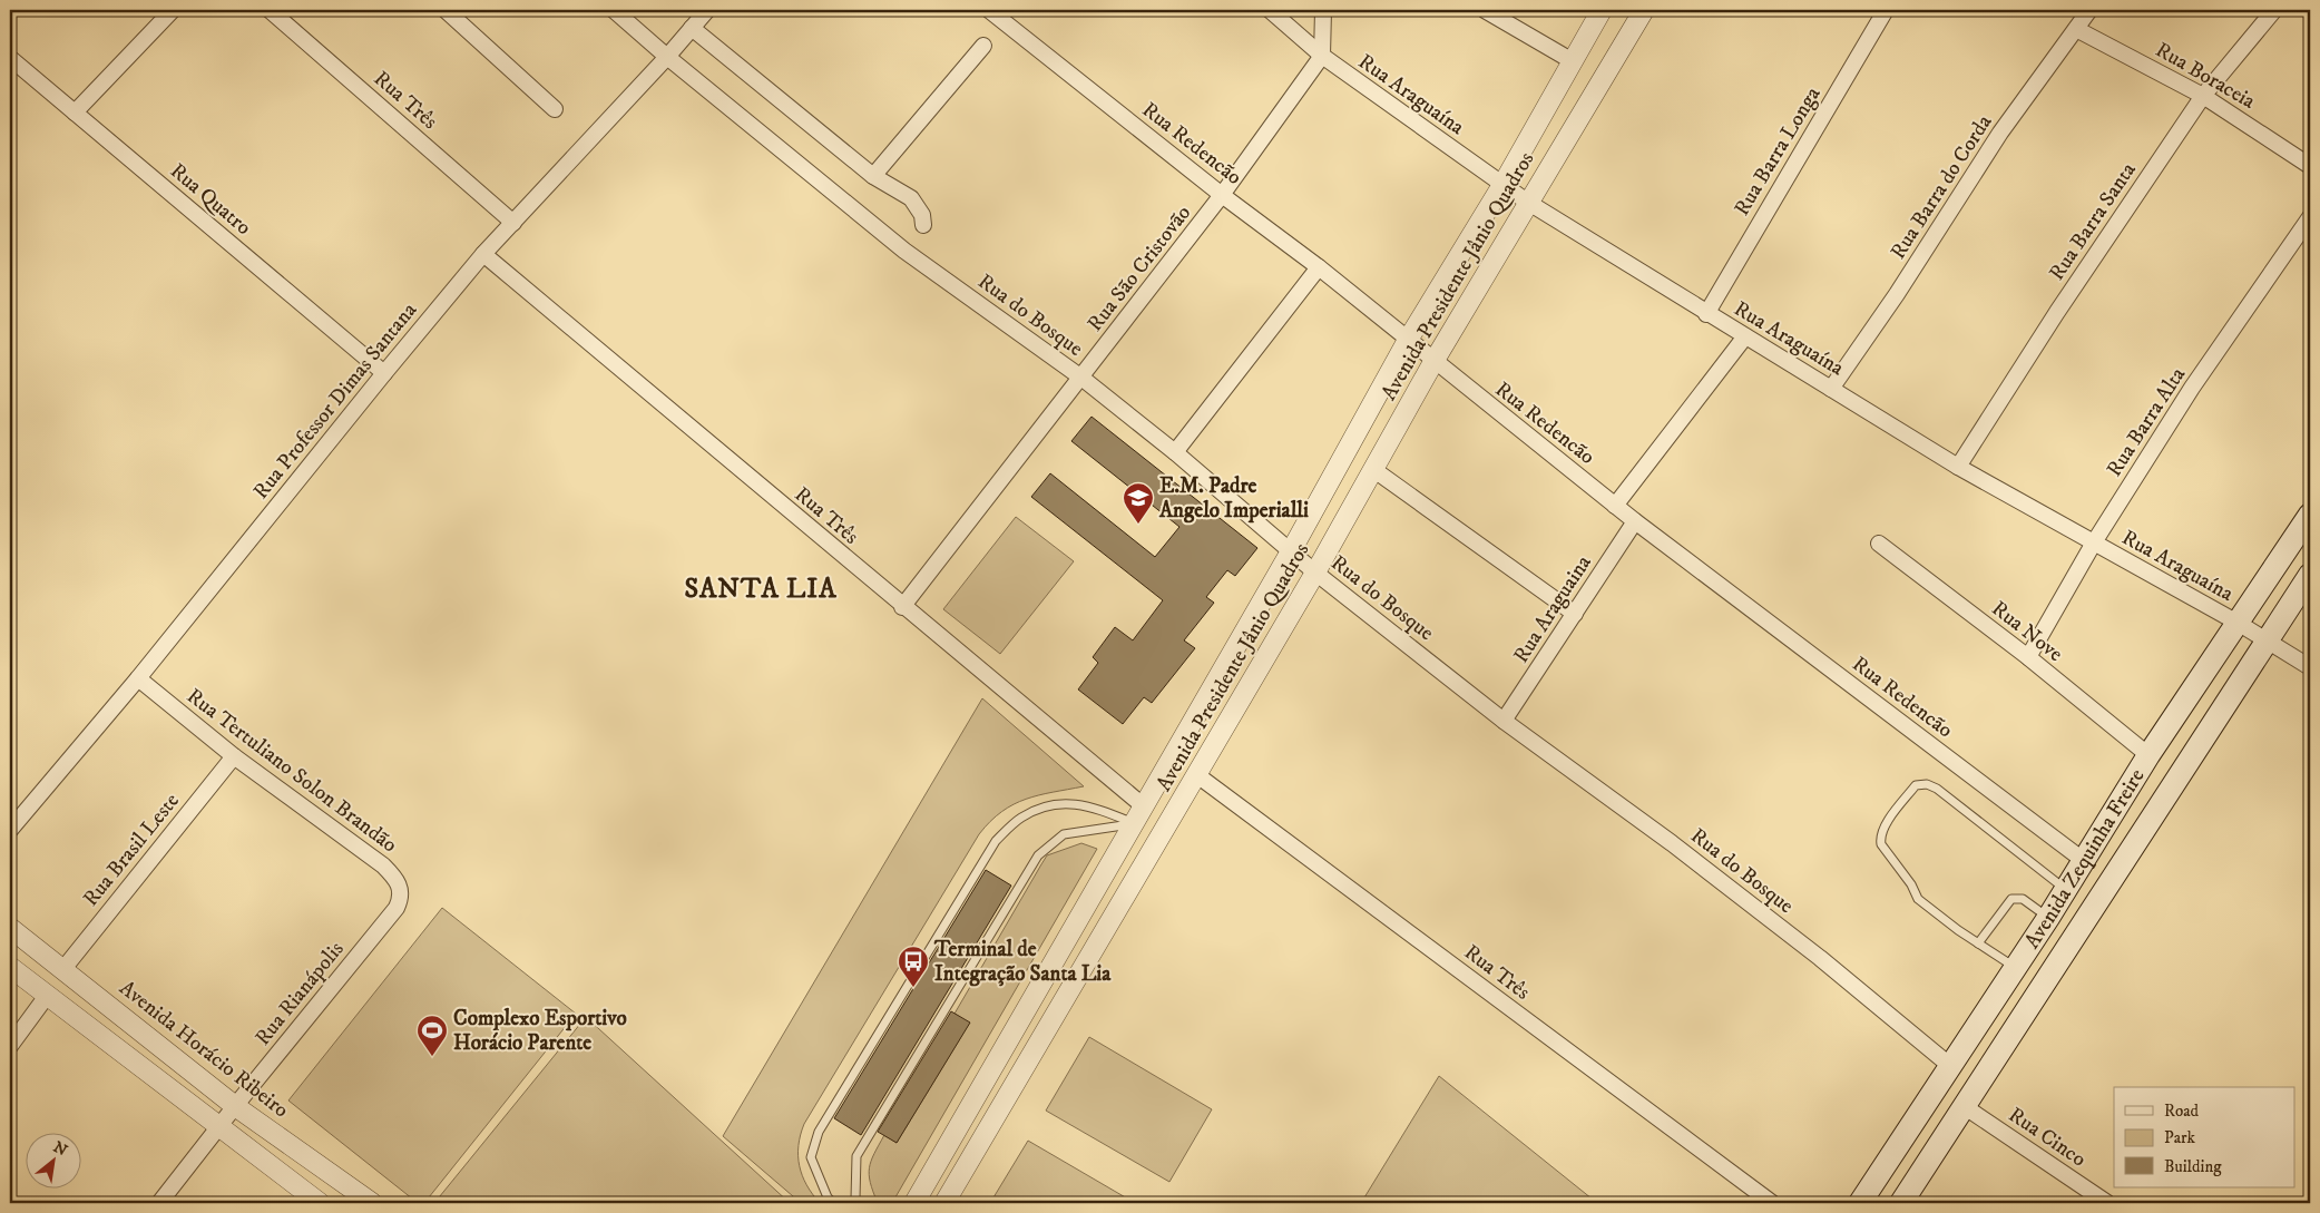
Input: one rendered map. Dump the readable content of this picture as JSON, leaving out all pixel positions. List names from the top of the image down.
{
  "streets": {
    "main road": ["Avenida Zequinha Freire"],
    "street": [
      "Rua Boraceia",
      "Rua Araguaína",
      "Rua Três",
      "Rua Redencão",
      "Rua Barra Longa",
      "Rua Barra do Corda",
      "Rua Quatro",
      "Rua Barra Santa",
      "Rua São Cristovão",
      "Avenida Presidente Jânio Quadros",
      "Rua do Bosque",
      "Rua Professor Dimas Santana",
      "Rua Barra Alta",
      "Rua Araguaina",
      "Rua Nove",
      "Rua Tertuliano Solon Brandão",
      "Rua Brasil Leste",
      "Rua Rianápolis",
      "Avenida Horácio Ribeiro",
      "Rua Cinco"
    ]
  },
  "crossings": [
    ["Rua Boraceia", "Rua Barra do Corda"],
    ["Rua Boraceia", "Rua Barra Santa"],
    ["Rua Araguaína", "Rua Barra Longa"],
    ["Rua Araguaína", "Rua Barra do Corda"],
    ["Rua Araguaína", "Rua Barra Santa"],
    ["Rua Araguaína", "Rua São Cristovão"],
    ["Rua Araguaína", "Avenida Presidente Jânio Quadros"],
    ["Rua Araguaína", "Rua Barra Alta"],
    ["Rua Araguaína", "Avenida Zequinha Freire"],
    ["Rua Três", "Rua São Cristovão"],
    ["Rua Três", "Avenida Presidente Jânio Quadros"],
    ["Rua Três", "Rua Professor Dimas Santana"],
    ["Rua Redencão", "Rua São Cristovão"],
    ["Rua Redencão", "Avenida Presidente Jânio Quadros"],
    ["Rua Redencão", "Rua Araguaina"],
    ["Rua Redencão", "Avenida Zequinha Freire"],
    ["Rua Quatro", "Rua Professor Dimas Santana"],
    ["Rua São Cristovão", "Rua do Bosque"],
    ["Avenida Presidente Jânio Quadros", "Rua do Bosque"],
    ["Rua do Bosque", "Rua Professor Dimas Santana"],
    ["Rua do Bosque", "Rua Araguaina"],
    ["Rua do Bosque", "Avenida Zequinha Freire"],
    ["Rua Professor Dimas Santana", "Rua Tertuliano Solon Brandão"],
    ["Rua Barra Alta", "Rua Nove"],
    ["Rua Nove", "Avenida Zequinha Freire"],
    ["Rua Tertuliano Solon Brandão", "Rua Brasil Leste"],
    ["Rua Tertuliano Solon Brandão", "Rua Rianápolis"],
    ["Rua Brasil Leste", "Avenida Horácio Ribeiro"],
    ["Avenida Zequinha Freire", "Rua Cinco"],
    ["Rua Rianápolis", "Avenida Horácio Ribeiro"]
  ],
  "districts": ["SANTA LIA"],
  "places": {
    "school or university": ["E.M. Padre Angelo Imperialli"],
    "bus stop": ["Terminal de Integração Santa Lia"],
    "sports": ["Complexo Esportivo Horácio Parente"]
  },
  "legend": ["Road", "Park", "Building"],
  "north": "top right"
}
